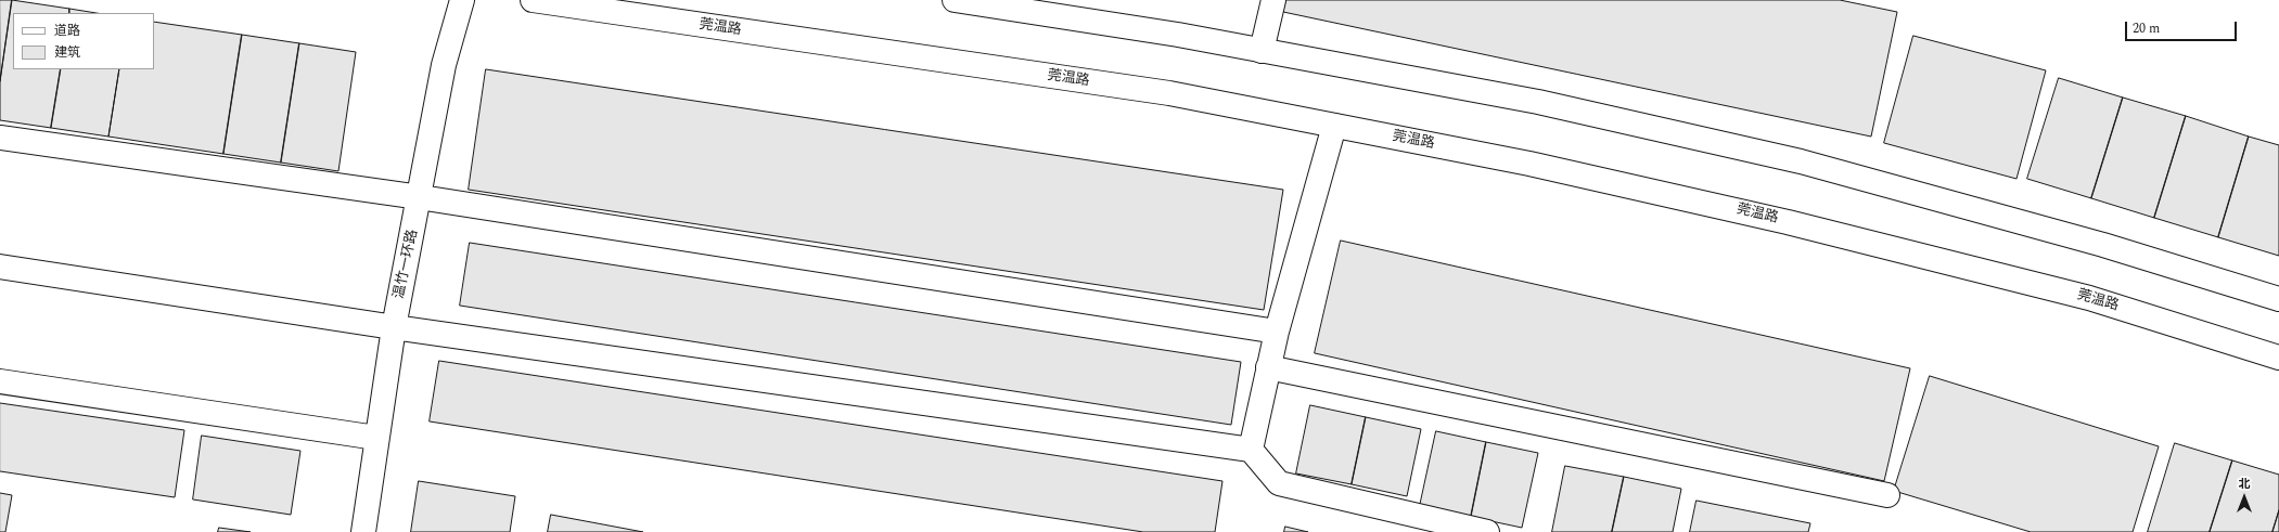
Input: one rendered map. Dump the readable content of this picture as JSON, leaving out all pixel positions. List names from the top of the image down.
{
  "streets": {
    "street": ["莞温路", "温竹一环路"]
  },
  "legend": ["道路", "建筑"],
  "scale_bar": "20 m",
  "north": "top"
}
